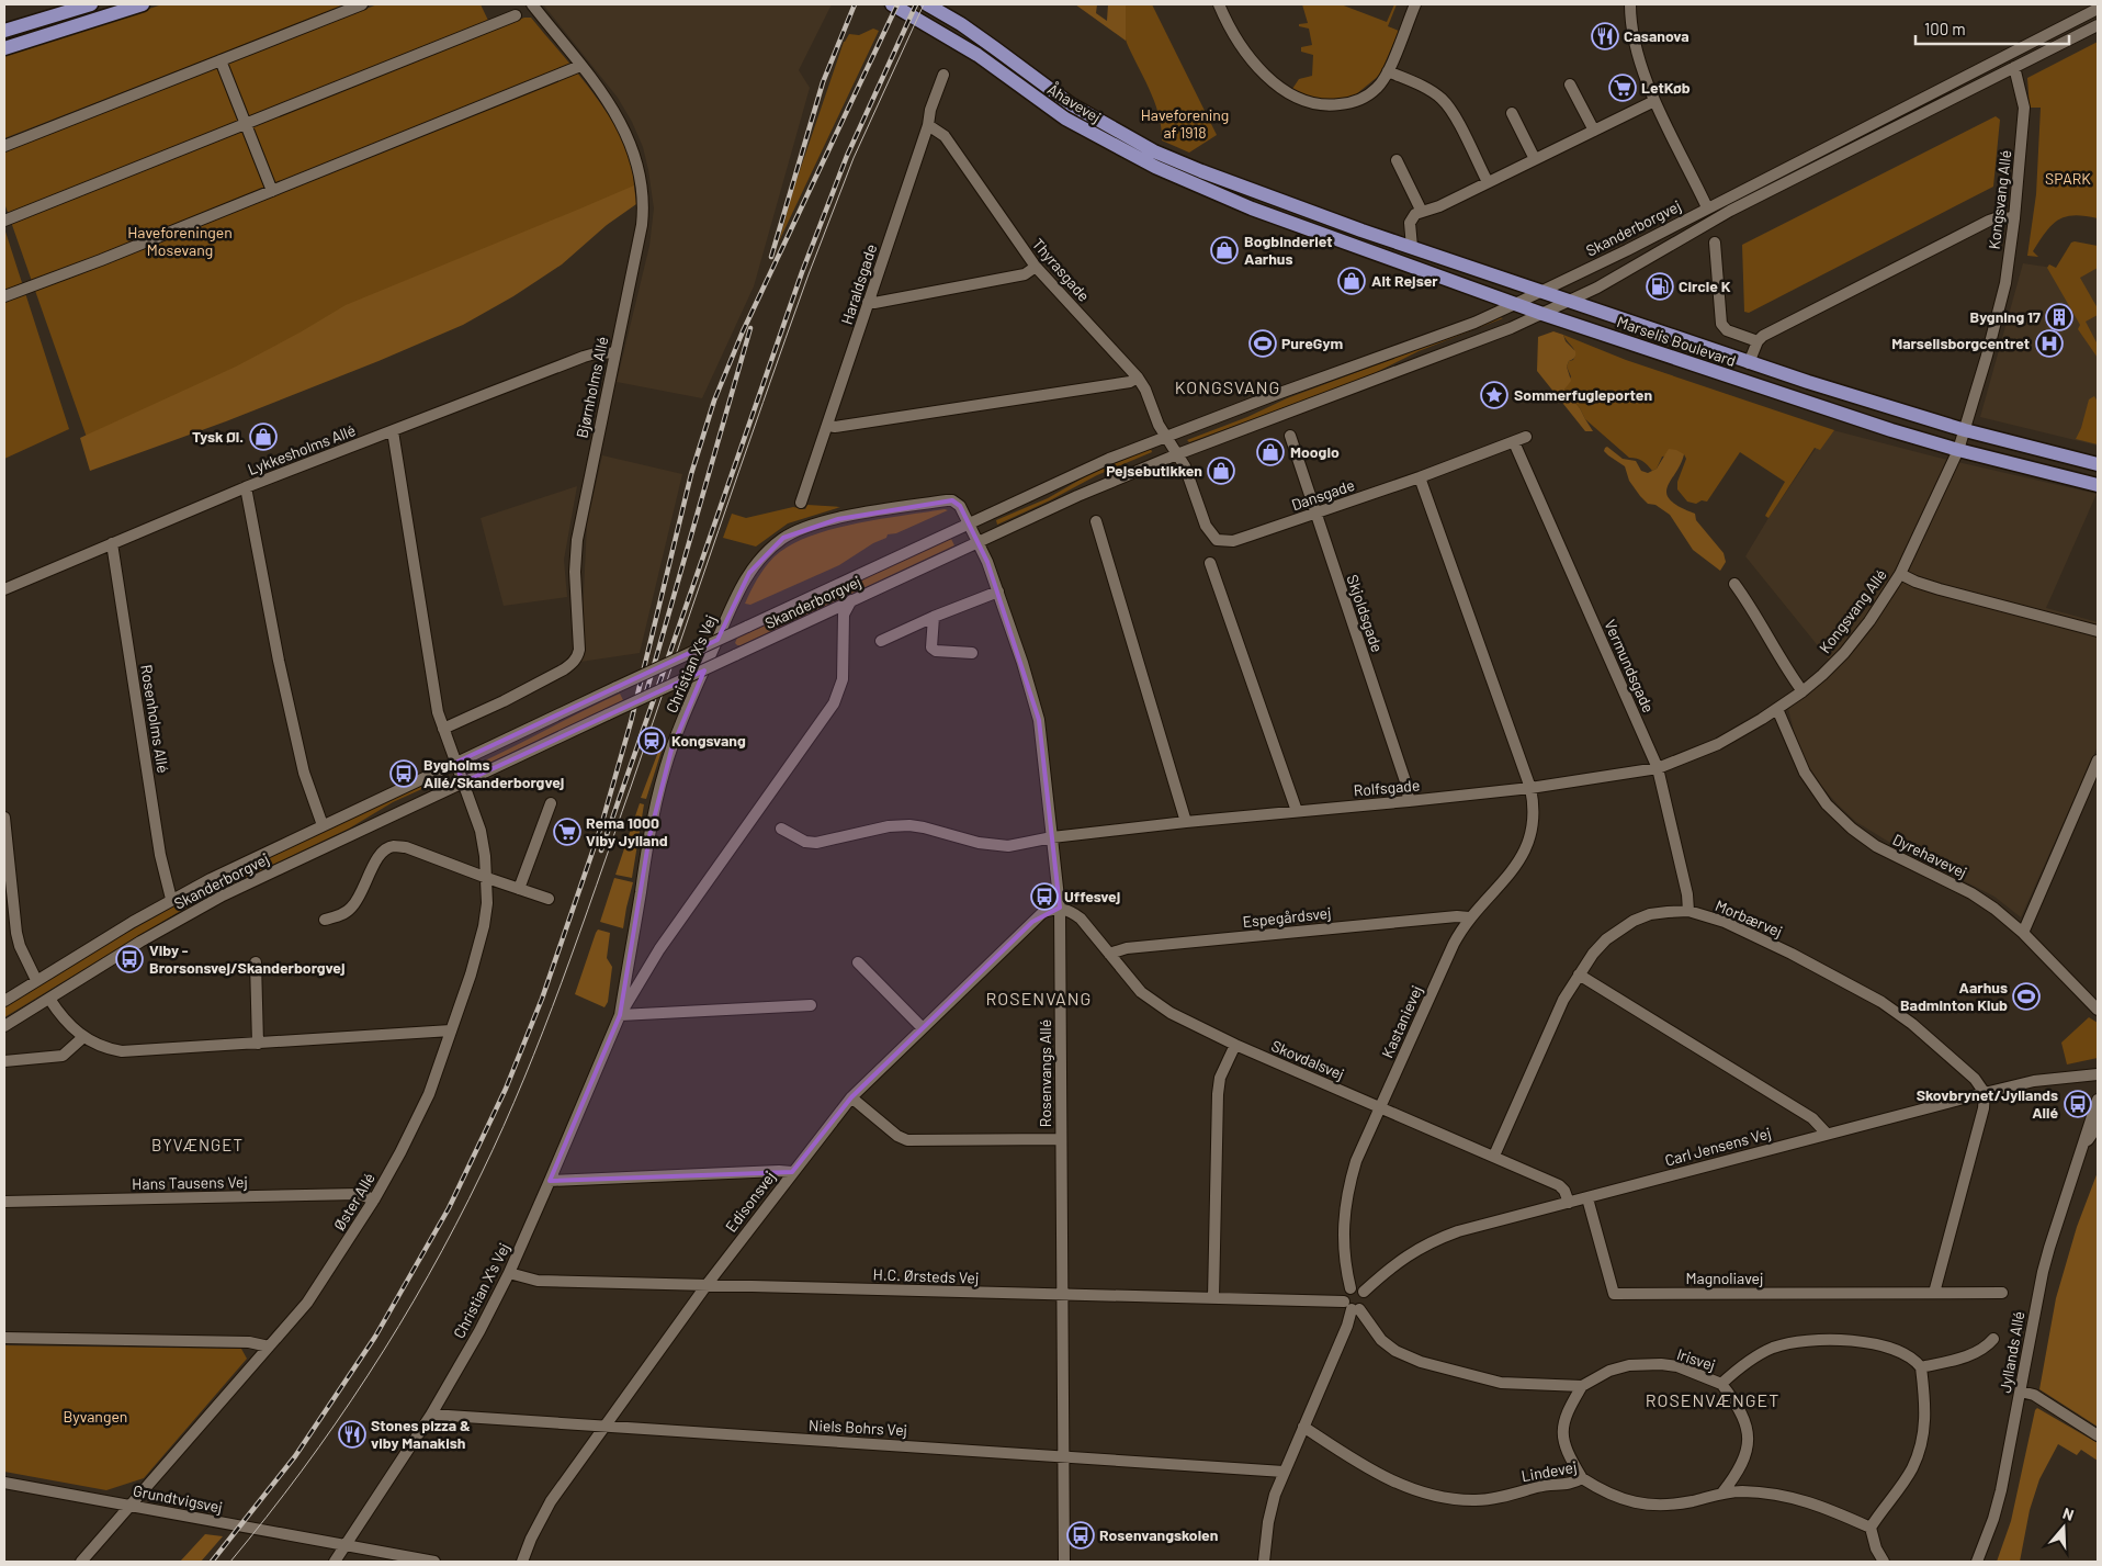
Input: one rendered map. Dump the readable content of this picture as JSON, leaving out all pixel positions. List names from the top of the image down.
{
  "streets": {
    "main road": ["Åhavevej", "Marselis Boulevard"],
    "street": [
      "Kongsvang Allé",
      "Skanderborgvej",
      "Thyrasgade",
      "Haraldsgade",
      "Bjørnholms Allé",
      "Lykkesholms Allé",
      "Dansgade",
      "Skjoldsgade",
      "Christian X's Vej",
      "Vermundsgade",
      "Rosenholms Allé",
      "Rolfsgade",
      "Dyrehavevej",
      "Espegårdsvej",
      "Morbærvej",
      "Kastanievej",
      "Skovdalsvej",
      "Rosenvangs Allé",
      "Carl Jensens Vej",
      "Hans Tausens Vej",
      "Øster Allé",
      "Edisonsvej",
      "H.C. Ørsteds Vej",
      "Magnoliavej",
      "Jyllands Allé",
      "Irisvej",
      "Niels Bohrs Vej",
      "Lindevej",
      "Grundtvigsvej"
    ]
  },
  "crossings": [
    ["Åhavevej", "Marselis Boulevard"],
    ["Kongsvang Allé", "Skanderborgvej"],
    ["Kongsvang Allé", "Marselis Boulevard"],
    ["Kongsvang Allé", "Rolfsgade"],
    ["Kongsvang Allé", "Dyrehavevej"],
    ["Skanderborgvej", "Thyrasgade"],
    ["Skanderborgvej", "Marselis Boulevard"],
    ["Skanderborgvej", "Dansgade"],
    ["Skanderborgvej", "Christian X's Vej"],
    ["Skanderborgvej", "Rosenholms Allé"],
    ["Skanderborgvej", "Rosenvangs Allé"],
    ["Skanderborgvej", "Øster Allé"],
    ["Thyrasgade", "Haraldsgade"],
    ["Bjørnholms Allé", "Lykkesholms Allé"],
    ["Lykkesholms Allé", "Rosenholms Allé"],
    ["Dansgade", "Skjoldsgade"],
    ["Dansgade", "Vermundsgade"],
    ["Dansgade", "Kastanievej"],
    ["Skjoldsgade", "Rolfsgade"],
    ["Christian X's Vej", "Rosenvangs Allé"],
    ["Christian X's Vej", "H.C. Ørsteds Vej"],
    ["Christian X's Vej", "Niels Bohrs Vej"],
    ["Christian X's Vej", "Grundtvigsvej"],
    ["Vermundsgade", "Rolfsgade"],
    ["Vermundsgade", "Morbærvej"],
    ["Rolfsgade", "Kastanievej"],
    ["Rolfsgade", "Rosenvangs Allé"],
    ["Espegårdsvej", "Kastanievej"],
    ["Espegårdsvej", "Skovdalsvej"],
    ["Morbærvej", "Skovdalsvej"],
    ["Morbærvej", "Carl Jensens Vej"],
    ["Kastanievej", "Skovdalsvej"],
    ["Kastanievej", "Carl Jensens Vej"],
    ["Kastanievej", "H.C. Ørsteds Vej"],
    ["Skovdalsvej", "Rosenvangs Allé"],
    ["Skovdalsvej", "Carl Jensens Vej"],
    ["Skovdalsvej", "Edisonsvej"],
    ["Rosenvangs Allé", "Edisonsvej"],
    ["Rosenvangs Allé", "H.C. Ørsteds Vej"],
    ["Rosenvangs Allé", "Niels Bohrs Vej"],
    ["Carl Jensens Vej", "H.C. Ørsteds Vej"],
    ["Carl Jensens Vej", "Magnoliavej"],
    ["Hans Tausens Vej", "Øster Allé"],
    ["Øster Allé", "Grundtvigsvej"],
    ["Edisonsvej", "H.C. Ørsteds Vej"],
    ["Edisonsvej", "Niels Bohrs Vej"],
    ["Irisvej", "Lindevej"]
  ],
  "districts": [
    "KONGSVANG",
    "ROSENVANG",
    "BYVÆNGET",
    "ROSENVÆNGET"
  ],
  "parks": [
    "Haveforening af 1918",
    "SPARK",
    "Haveforeningen Mosevang",
    "Byvangen"
  ],
  "places": {
    "restaurant": ["Casanova", "Stones pizza & viby Manakish"],
    "supermarket": ["LetKøb", "Rema 1000 Viby Jylland"],
    "shop": [
      "Bogbinderiet Aarhus",
      "Alt Rejser",
      "Tysk Øl.",
      "Moogio",
      "Pejsebutikken"
    ],
    "fuel station": ["Circle K"],
    "building": ["Bygning 17"],
    "sports": ["PureGym", "Aarhus Badminton Klub"],
    "hospital": ["Marselisborgcentret"],
    "place": ["Sommerfugleporten"],
    "station": ["Kongsvang"],
    "bus stop": [
      "Bygholms Allé/Skanderborgvej",
      "Uffesvej",
      "Viby - Brorsonsvej/Skanderborgvej",
      "Skovbrynet/Jyllands Allé",
      "Rosenvangskolen"
    ]
  },
  "scale_bar": "100 m",
  "north": "top"
}
